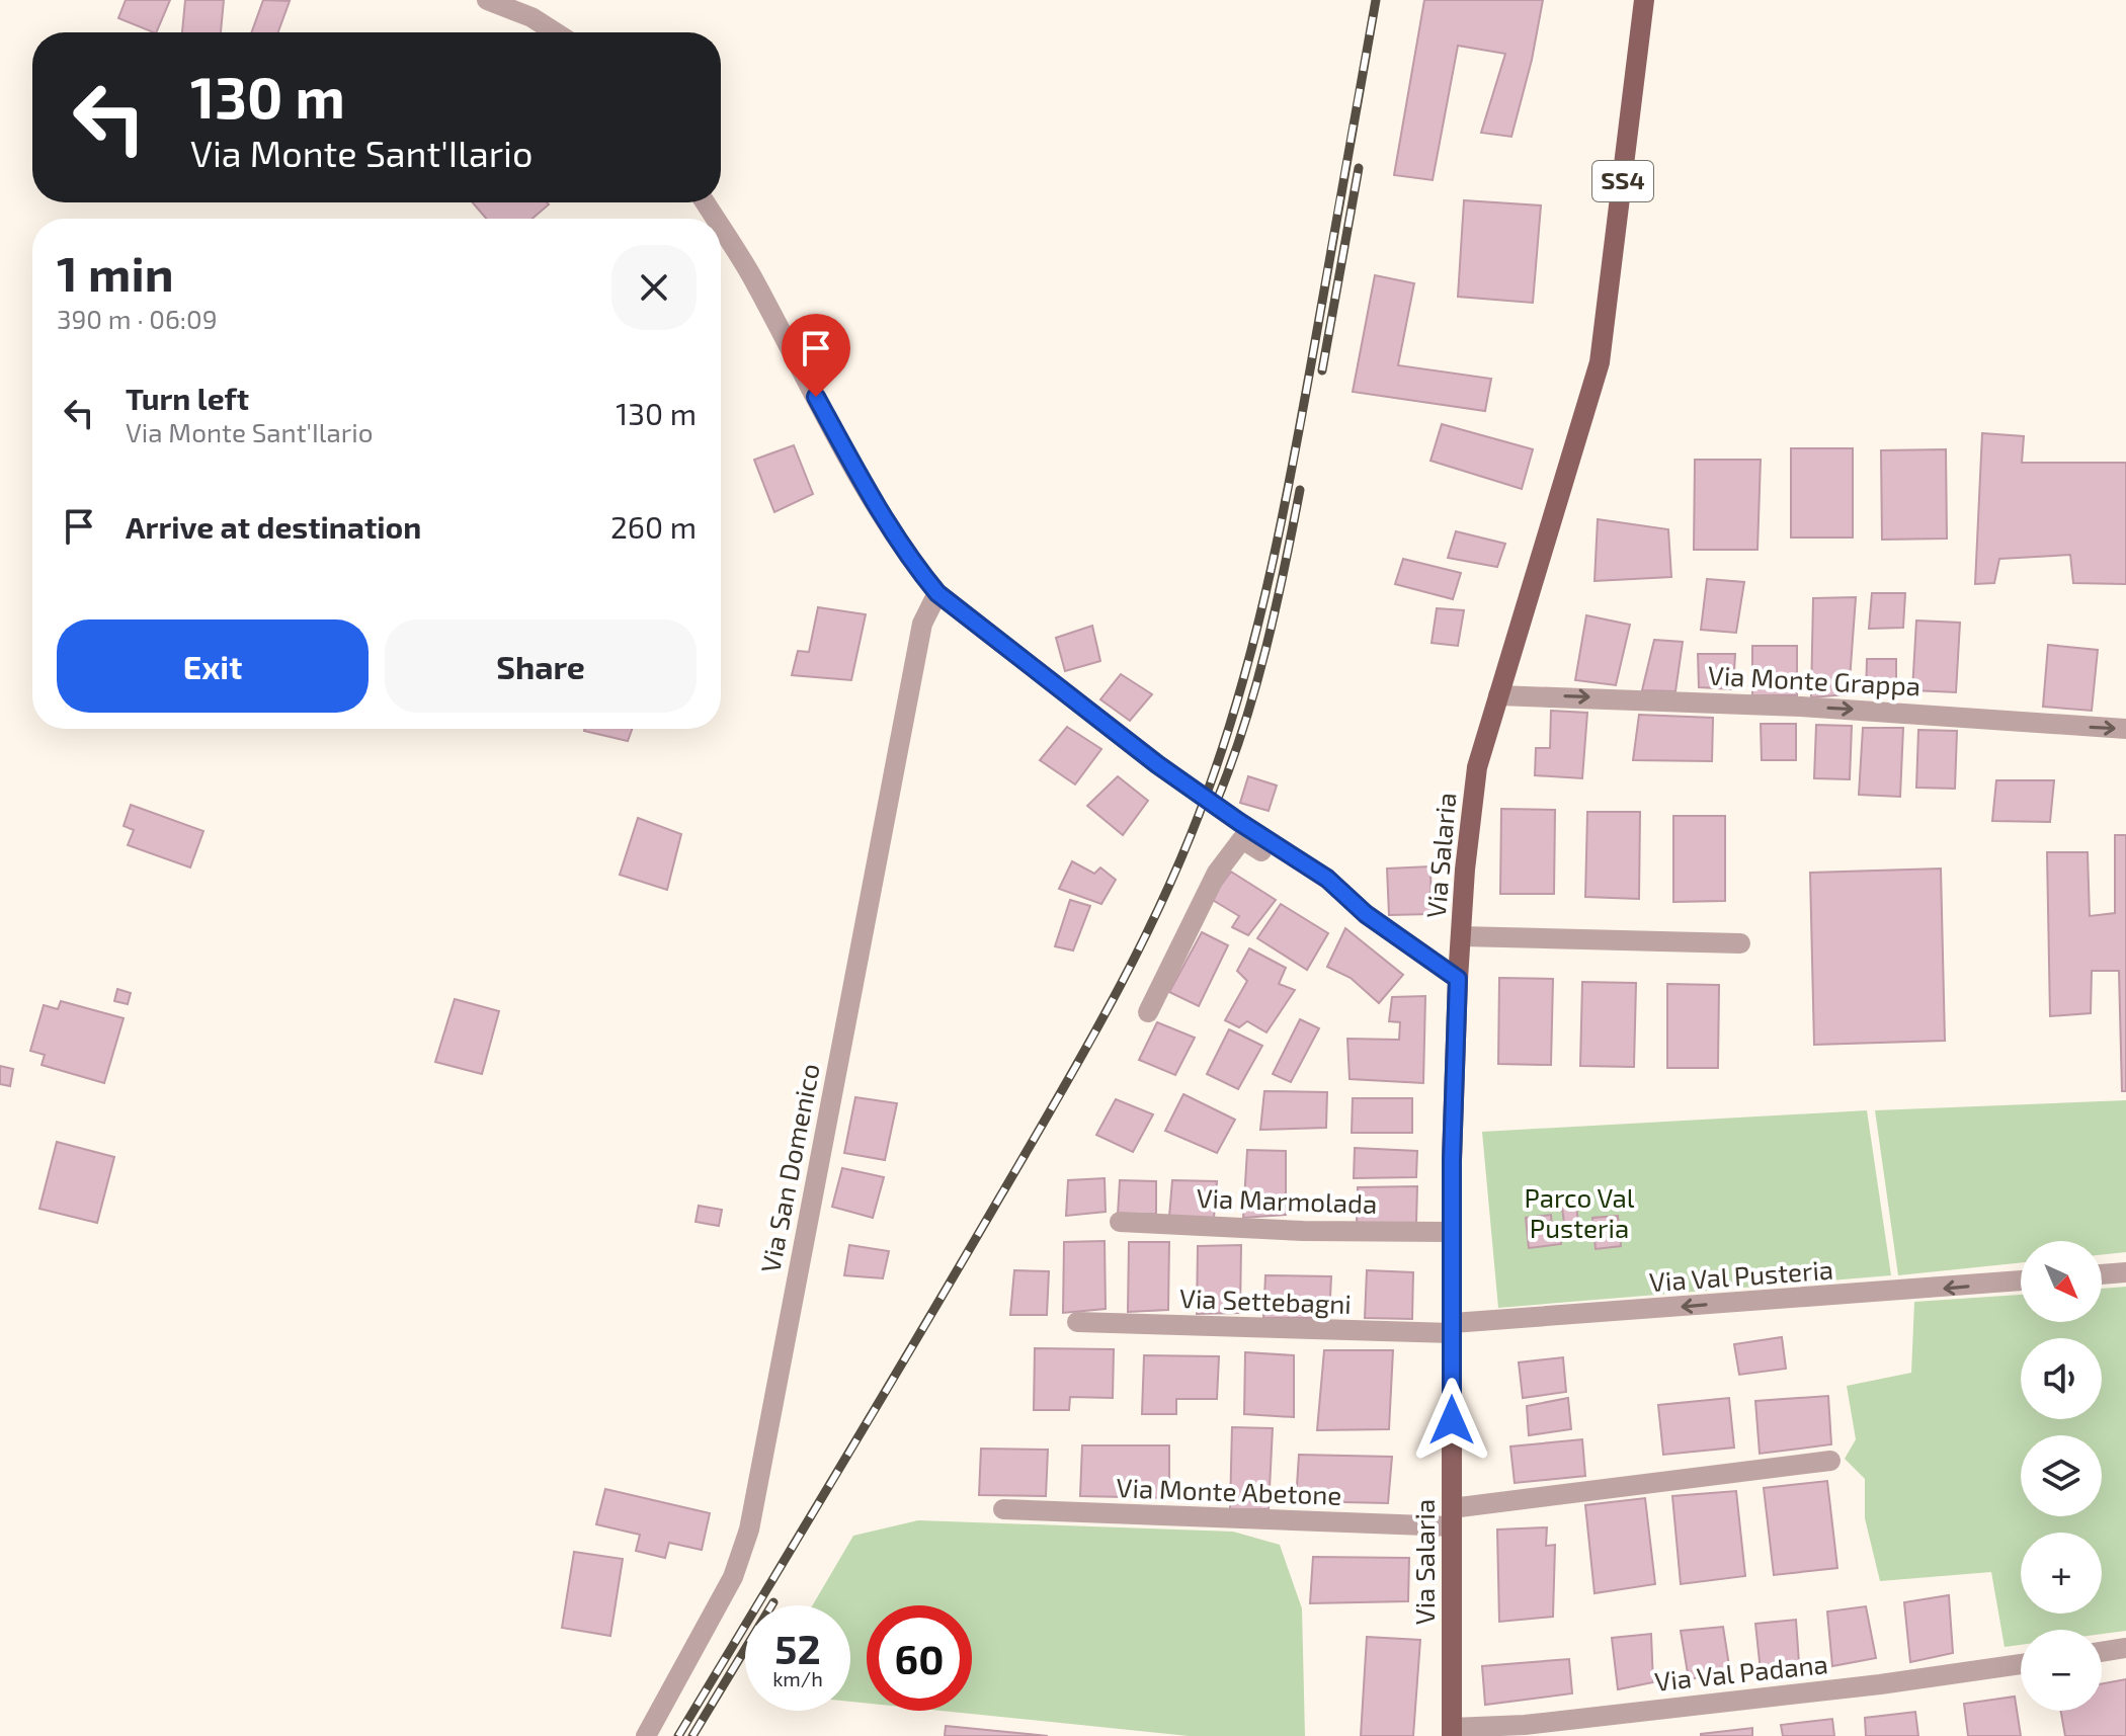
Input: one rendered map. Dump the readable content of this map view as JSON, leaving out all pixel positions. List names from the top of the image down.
{
  "streets": {
    "main road": ["SS4", "Via Salaria"],
    "street": [
      "Via Monte Grappa",
      "Via San Domenico",
      "Via Marmolada",
      "Via Val Pusteria",
      "Via Settebagni",
      "Via Monte Abetone",
      "Via Val Padana"
    ]
  },
  "crossings": [
    ["Via Monte Grappa", "Via Salaria"],
    ["Via Salaria", "Via Marmolada"],
    ["Via Salaria", "Via Val Pusteria"],
    ["Via Salaria", "Via Settebagni"],
    ["Via Salaria", "Via Monte Abetone"],
    ["Via Salaria", "Via Val Padana"],
    ["Via Val Pusteria", "Via Settebagni"]
  ],
  "one_way": ["Via Monte Grappa", "Via Val Pusteria"],
  "parks": ["Parco Val Pusteria"],
  "north": "bottom right",
  "page": {
    "turn": ["130 m", "Via Monte Sant'Ilario"],
    "heading": ["1 min", "390 m · 06:09"],
    "list": [
      {
        "name": "Turn left",
        "note": "Via Monte Sant'Ilario",
        "value": "130 m"
      },
      {
        "name": "Arrive at destination",
        "value": "260 m"
      }
    ],
    "buttons": ["Exit", "Share"],
    "map_buttons": ["+", "−"],
    "speed": "52 km/h",
    "limit": "60"
  }
}
